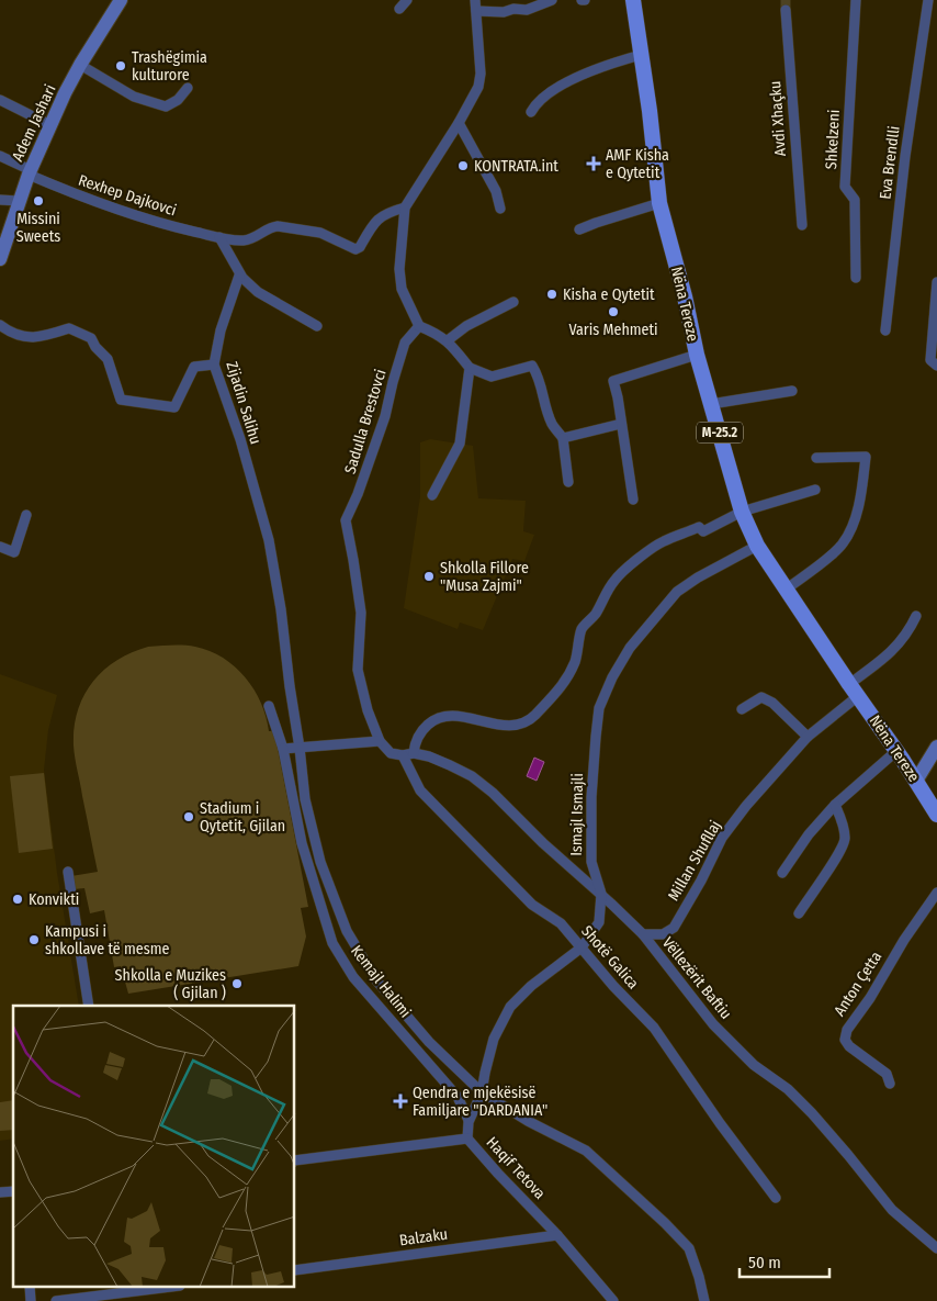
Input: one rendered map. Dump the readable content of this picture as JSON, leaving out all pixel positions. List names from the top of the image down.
{
  "streets": {
    "main road": ["Adem Jashari", "Nëna Tereze", "M-25.2"],
    "street": [
      "Avdi Xhaçku",
      "Shkelzeni",
      "Eva Brendlli",
      "Rexhep Dajkovci",
      "Zijadin Salihu",
      "Sadulla Brestovci",
      "Ismajl Ismajli",
      "Millan Shufllaj",
      "Shotë Galica",
      "Vëllezërit Baftiu",
      "Kemajl Halimi",
      "Anton Çetta",
      "Haqif Tetova",
      "Balzaku"
    ]
  },
  "crossings": [
    ["Adem Jashari", "Rexhep Dajkovci"],
    ["Nëna Tereze", "Ismajl Ismajli"],
    ["Nëna Tereze", "Millan Shufllaj"],
    ["Zijadin Salihu", "Ismajl Ismajli"],
    ["Ismajl Ismajli", "Shotë Galica"],
    ["Ismajl Ismajli", "Vëllezërit Baftiu"],
    ["Ismajl Ismajli", "Kemajl Halimi"],
    ["Ismajl Ismajli", "Haqif Tetova"],
    ["Millan Shufllaj", "Vëllezërit Baftiu"],
    ["Haqif Tetova", "Balzaku"]
  ],
  "places": {
    "other": [
      "Trashëgimia kulturore",
      "KONTRATA.int",
      "Missini Sweets",
      "Kisha e Qytetit",
      "Varis Mehmeti",
      "Shkolla Fillore \"Musa Zajmi\"",
      "Stadium i Qytetit, Gjilan",
      "Konvikti",
      "Kampusi i shkollave të mesme",
      "Shkolla e Muzikes ( Gjilan )"
    ],
    "health": ["AMF Kisha e Qytetit", "Qendra e mjekësisë Familjare \"DARDANIA\""]
  },
  "scale_bar": "50 m"
}
